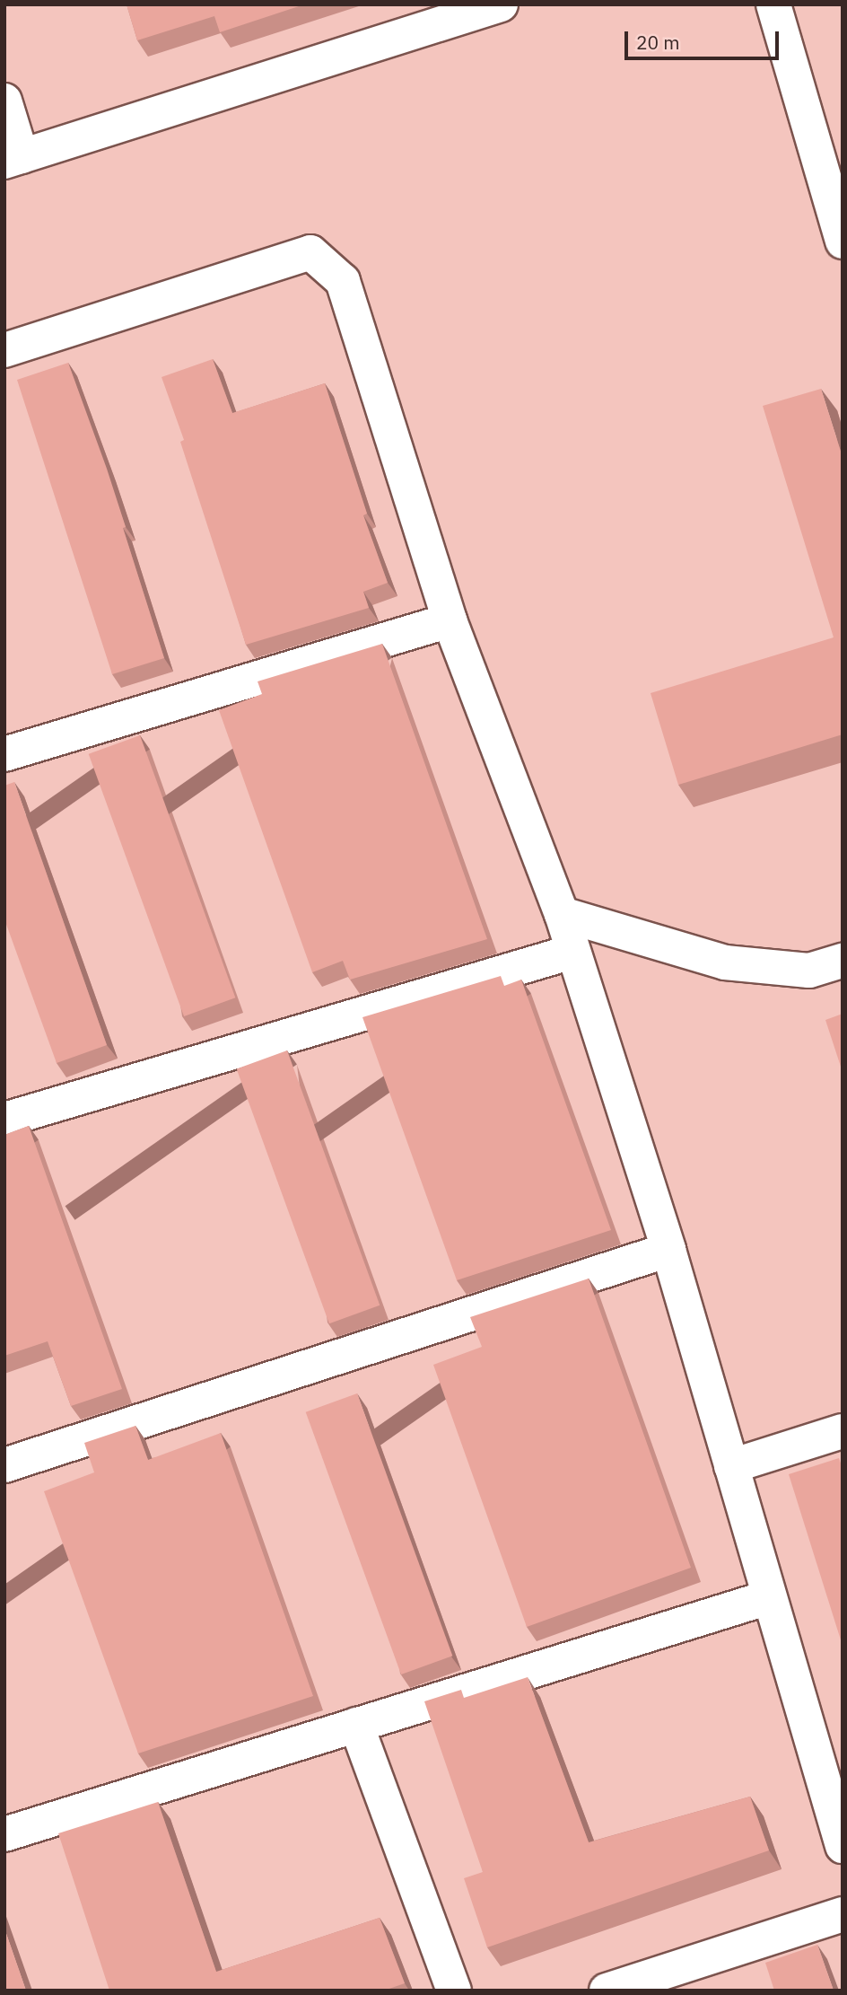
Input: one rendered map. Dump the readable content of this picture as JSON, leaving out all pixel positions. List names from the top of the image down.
{
  "scale_bar": "20 m"
}
